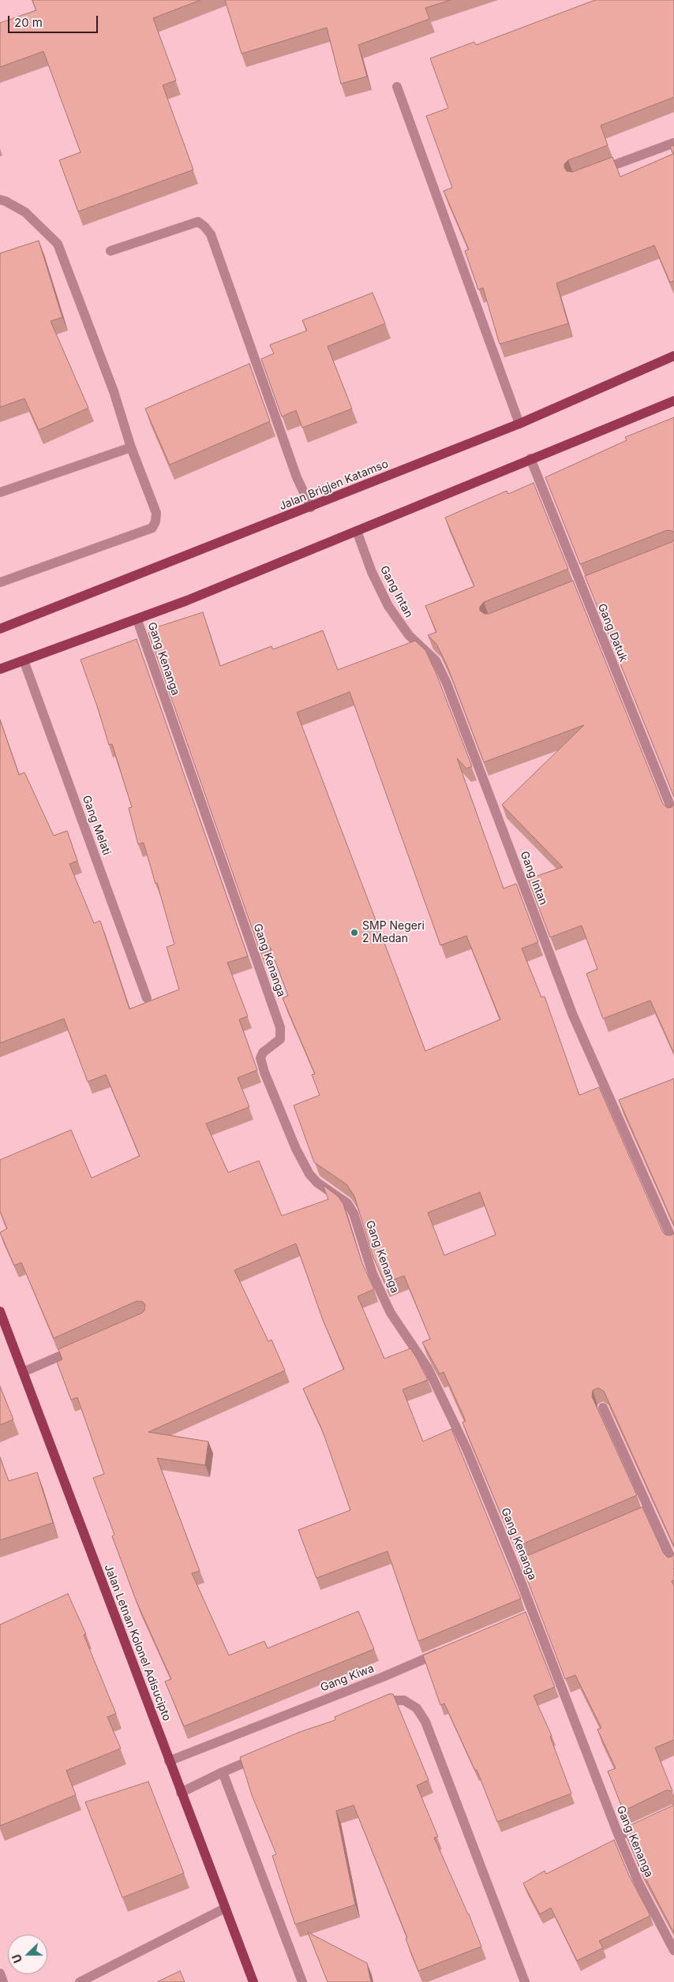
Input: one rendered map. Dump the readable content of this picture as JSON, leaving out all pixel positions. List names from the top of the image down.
{
  "streets": {
    "main road": ["Jalan Brigjen Katamso", "Jalan Letnan Kolonel Adisucipto"],
    "street": [
      "Gang Intan",
      "Gang Datuk",
      "Gang Kenanga",
      "Gang Melati",
      "Gang Kiwa"
    ]
  },
  "crossings": [
    ["Jalan Letnan Kolonel Adisucipto", "Gang Kiwa"]
  ],
  "places": ["SMP Negeri 2 Medan"],
  "scale_bar": "20 m",
  "north": "left"
}
